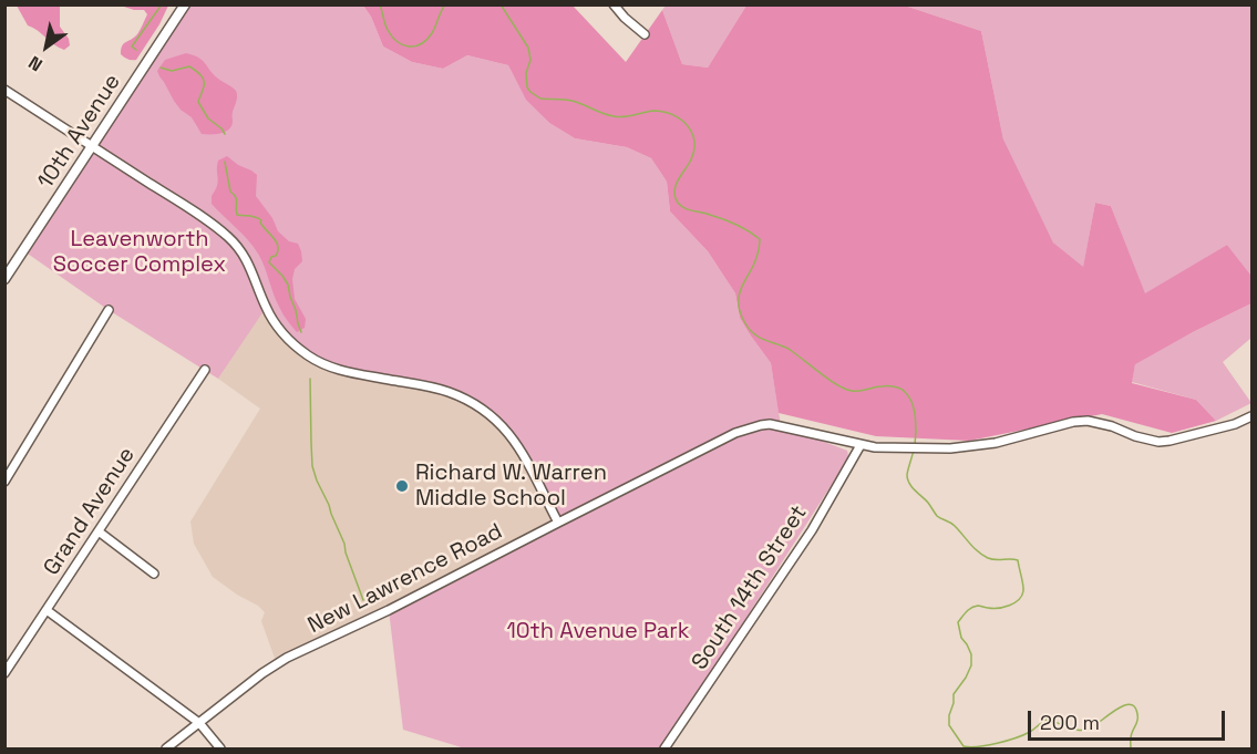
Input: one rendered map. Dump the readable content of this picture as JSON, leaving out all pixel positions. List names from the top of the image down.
{
  "streets": {
    "street": [
      "10th Avenue",
      "Grand Avenue",
      "New Lawrence Road",
      "South 14th Street"
    ]
  },
  "crossings": [
    ["New Lawrence Road", "South 14th Street"]
  ],
  "parks": ["Leavenworth Soccer Complex", "10th Avenue Park"],
  "places": ["Richard W. Warren Middle School"],
  "scale_bar": "200 m",
  "north": "bottom left"
}
